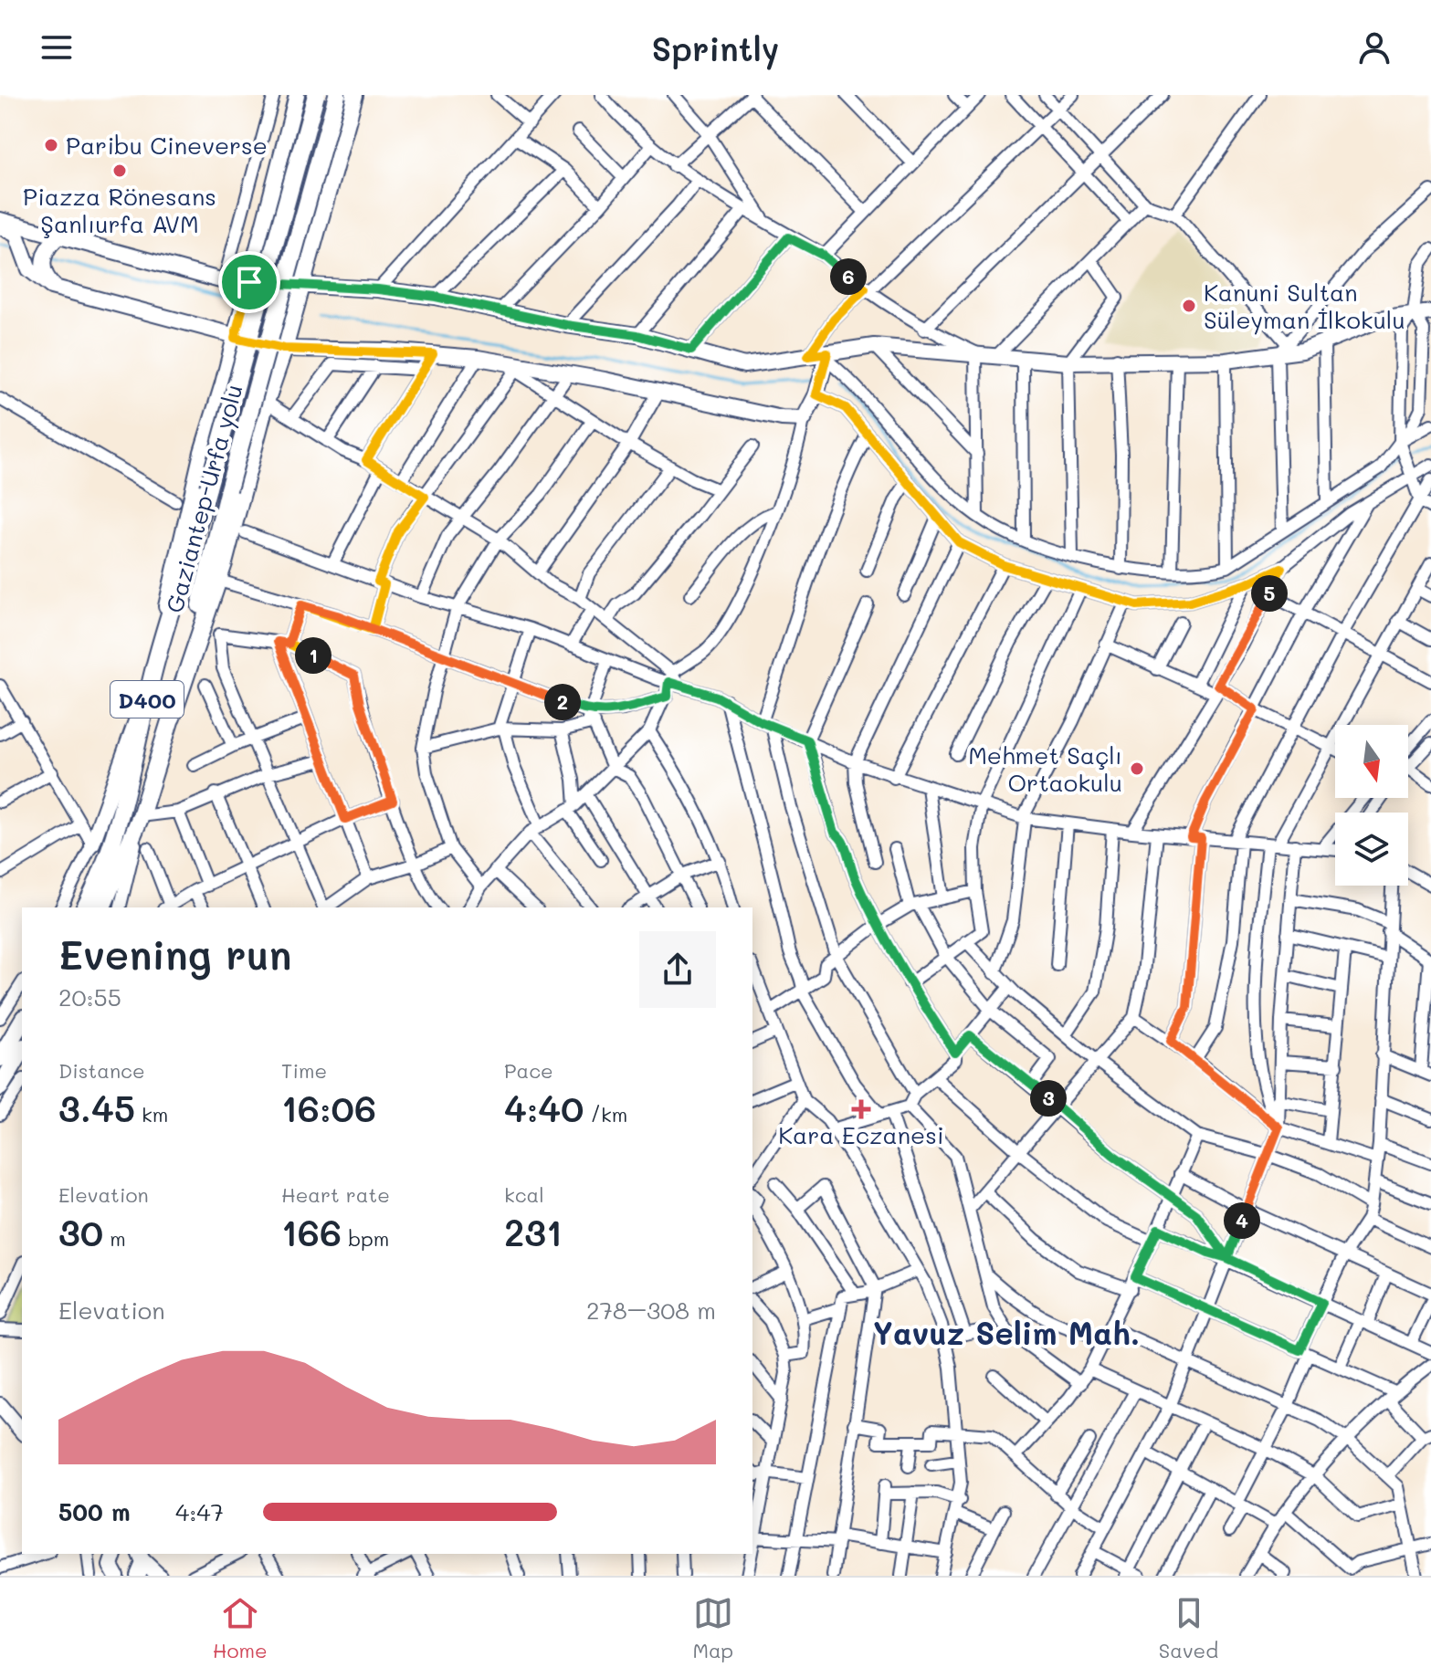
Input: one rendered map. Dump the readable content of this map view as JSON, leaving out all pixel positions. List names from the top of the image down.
{
  "streets": {
    "highway": ["Gaziantep-Urfa yolu", "D400"]
  },
  "districts": ["Yavuz Selim Mah."],
  "places": {
    "other": [
      "Paribu Cineverse",
      "Piazza Rönesans Şanlıurfa AVM",
      "Kanuni Sultan Süleyman İlkokulu",
      "Mehmet Saçlı Ortaokulu"
    ],
    "health": ["Kara Eczanesi"]
  },
  "north": "bottom",
  "page": {
    "header": "Sprintly",
    "pins": [
      "6",
      "5",
      "1",
      "2",
      "3",
      "4"
    ],
    "heading": ["Evening run", "20:55"],
    "stats": [
      ["Distance", "3.45 km"],
      ["Time", "16:06"],
      ["Pace", "4:40 /km"],
      ["Elevation", "30 m"],
      ["Heart rate", "166 bpm"],
      ["kcal", "231"]
    ],
    "chart": ["Elevation", "278–308 m"],
    "list": [
      {
        "name": "500 m",
        "note": "4:47"
      }
    ],
    "tabs": ["Home", "Map", "Saved"]
  }
}
